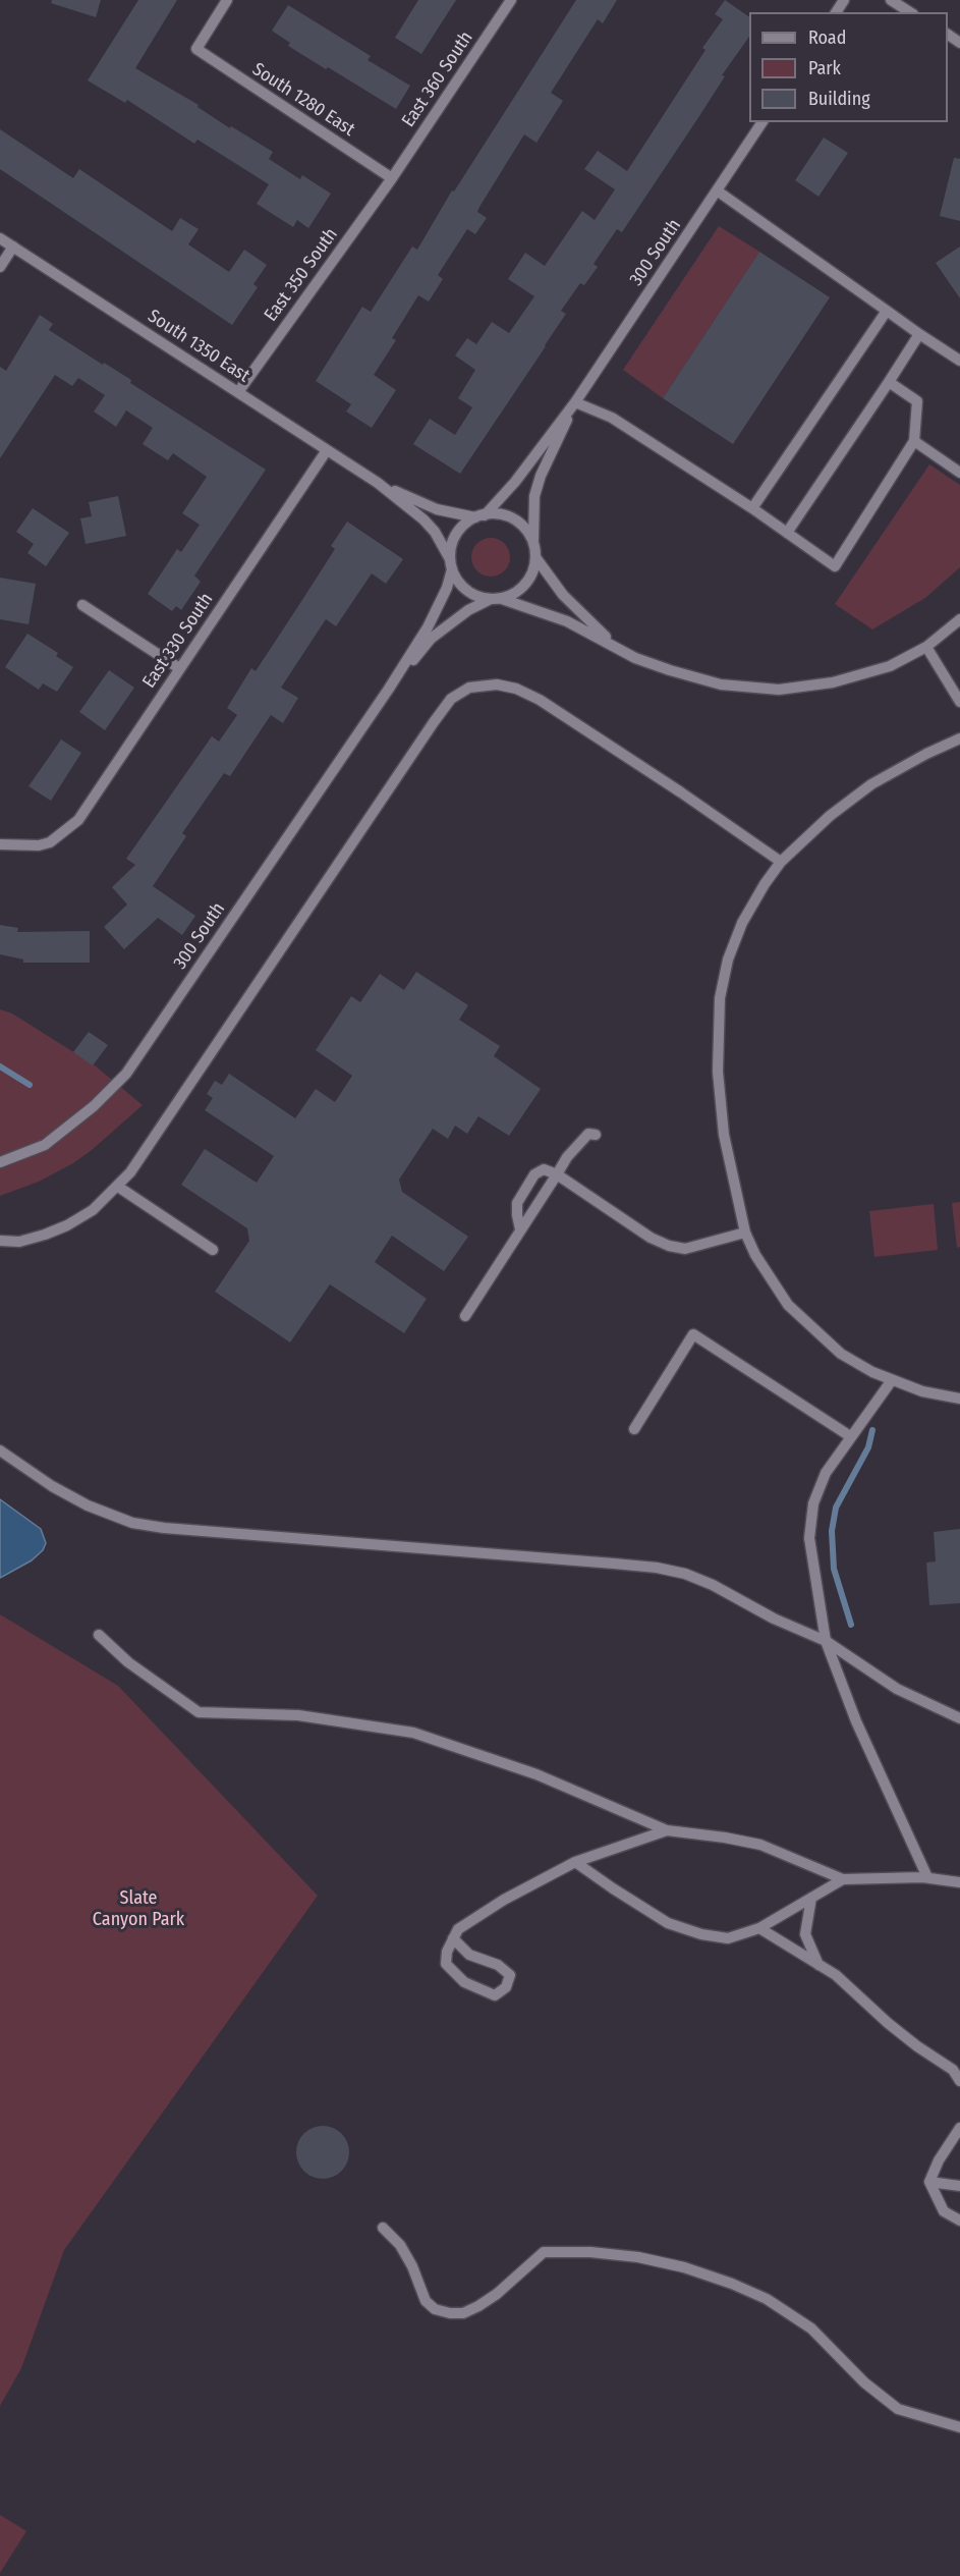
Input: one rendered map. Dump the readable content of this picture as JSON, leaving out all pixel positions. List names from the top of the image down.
{
  "streets": {
    "street": [
      "East 360 South",
      "South 1280 East",
      "300 South",
      "East 350 South",
      "South 1350 East",
      "East 330 South"
    ]
  },
  "crossings": [
    ["East 360 South", "South 1280 East"],
    ["East 360 South", "East 350 South"],
    ["South 1280 East", "East 350 South"],
    ["300 South", "South 1350 East"],
    ["East 350 South", "South 1350 East"],
    ["South 1350 East", "East 330 South"]
  ],
  "parks": ["Slate Canyon Park"],
  "legend": ["Road", "Park", "Building"]
}
